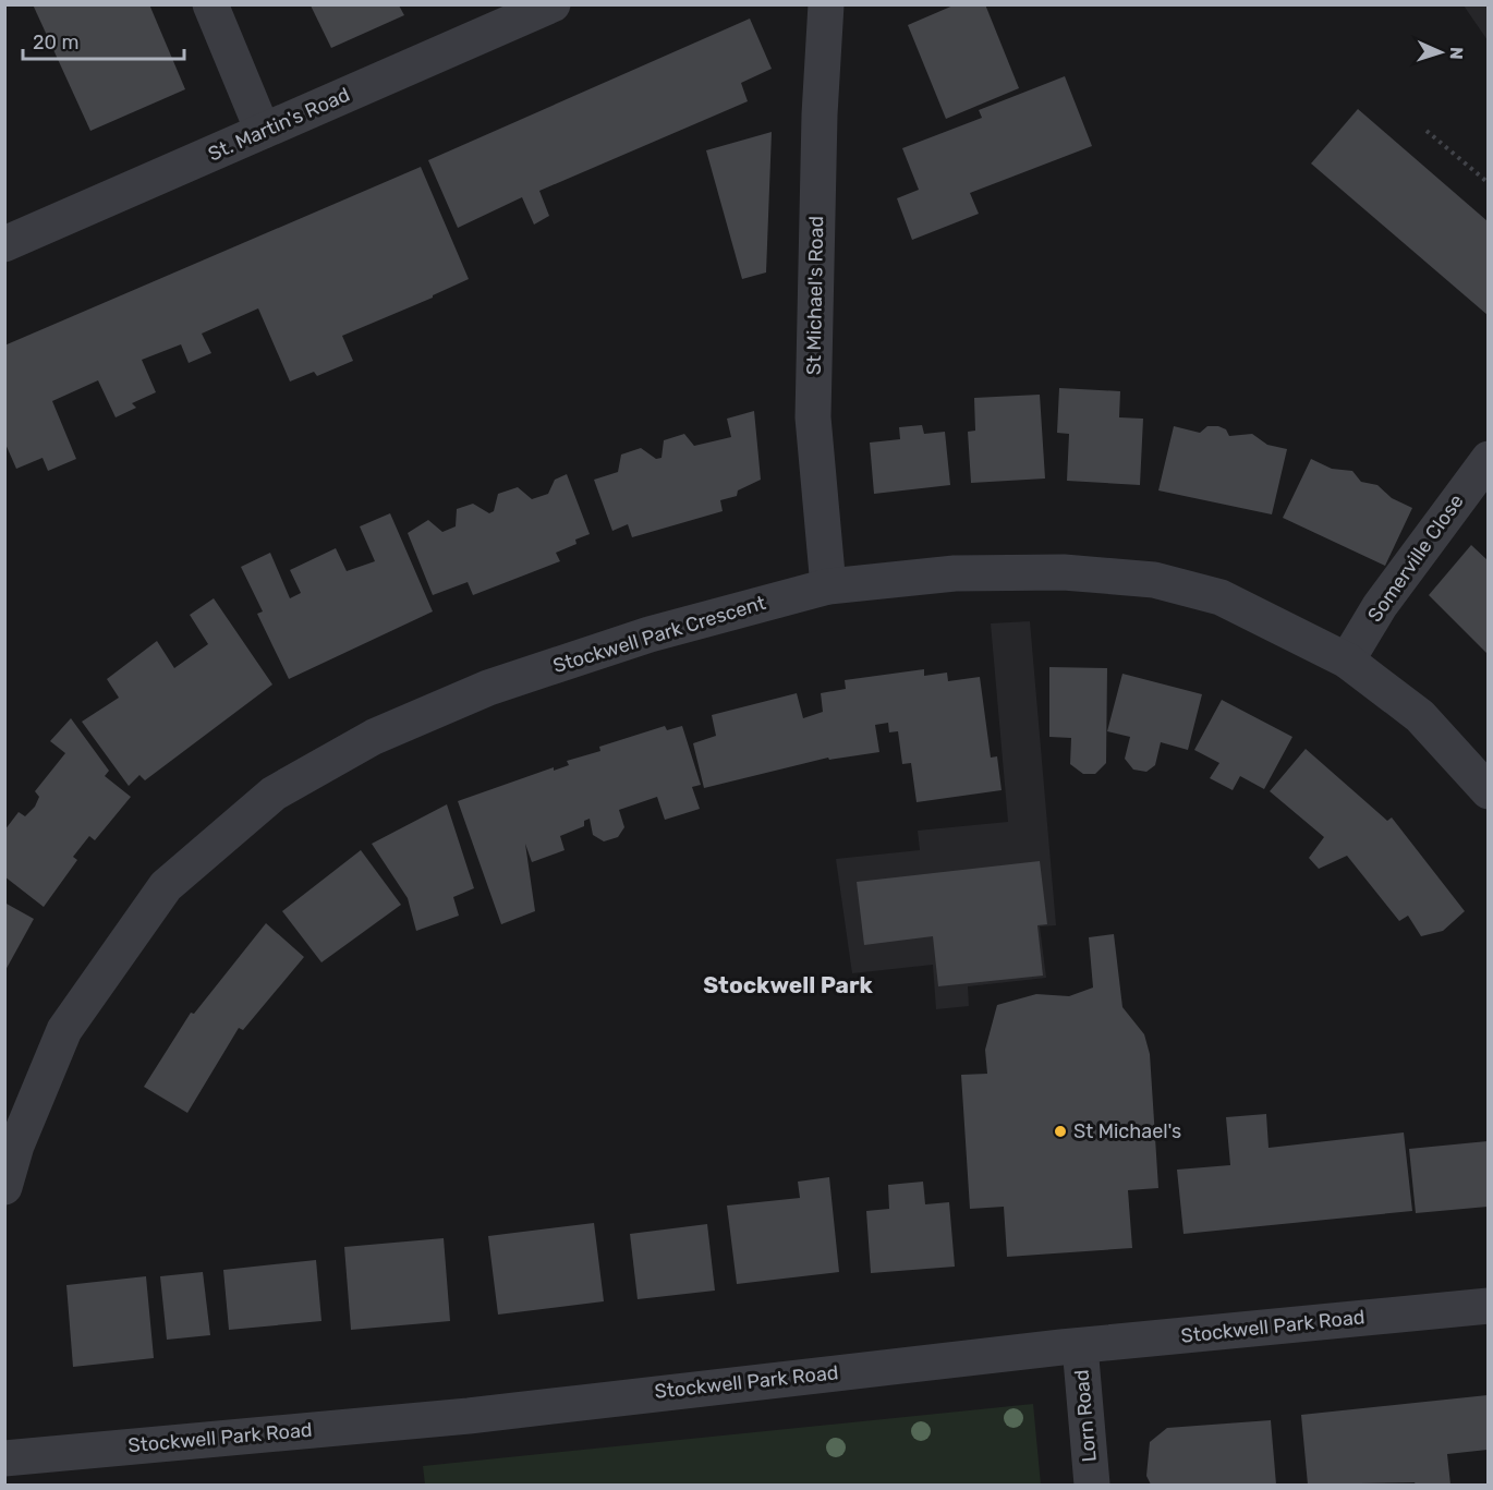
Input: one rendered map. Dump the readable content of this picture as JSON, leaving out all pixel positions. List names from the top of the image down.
{
  "streets": {
    "street": [
      "St. Martin's Road",
      "St Michael's Road",
      "Somerville Close",
      "Stockwell Park Crescent",
      "Stockwell Park Road",
      "Lorn Road"
    ]
  },
  "crossings": [
    ["St Michael's Road", "Stockwell Park Crescent"],
    ["Somerville Close", "Stockwell Park Crescent"],
    ["Stockwell Park Road", "Lorn Road"]
  ],
  "districts": ["Stockwell Park"],
  "places": ["St Michael's"],
  "scale_bar": "20 m",
  "north": "right"
}
